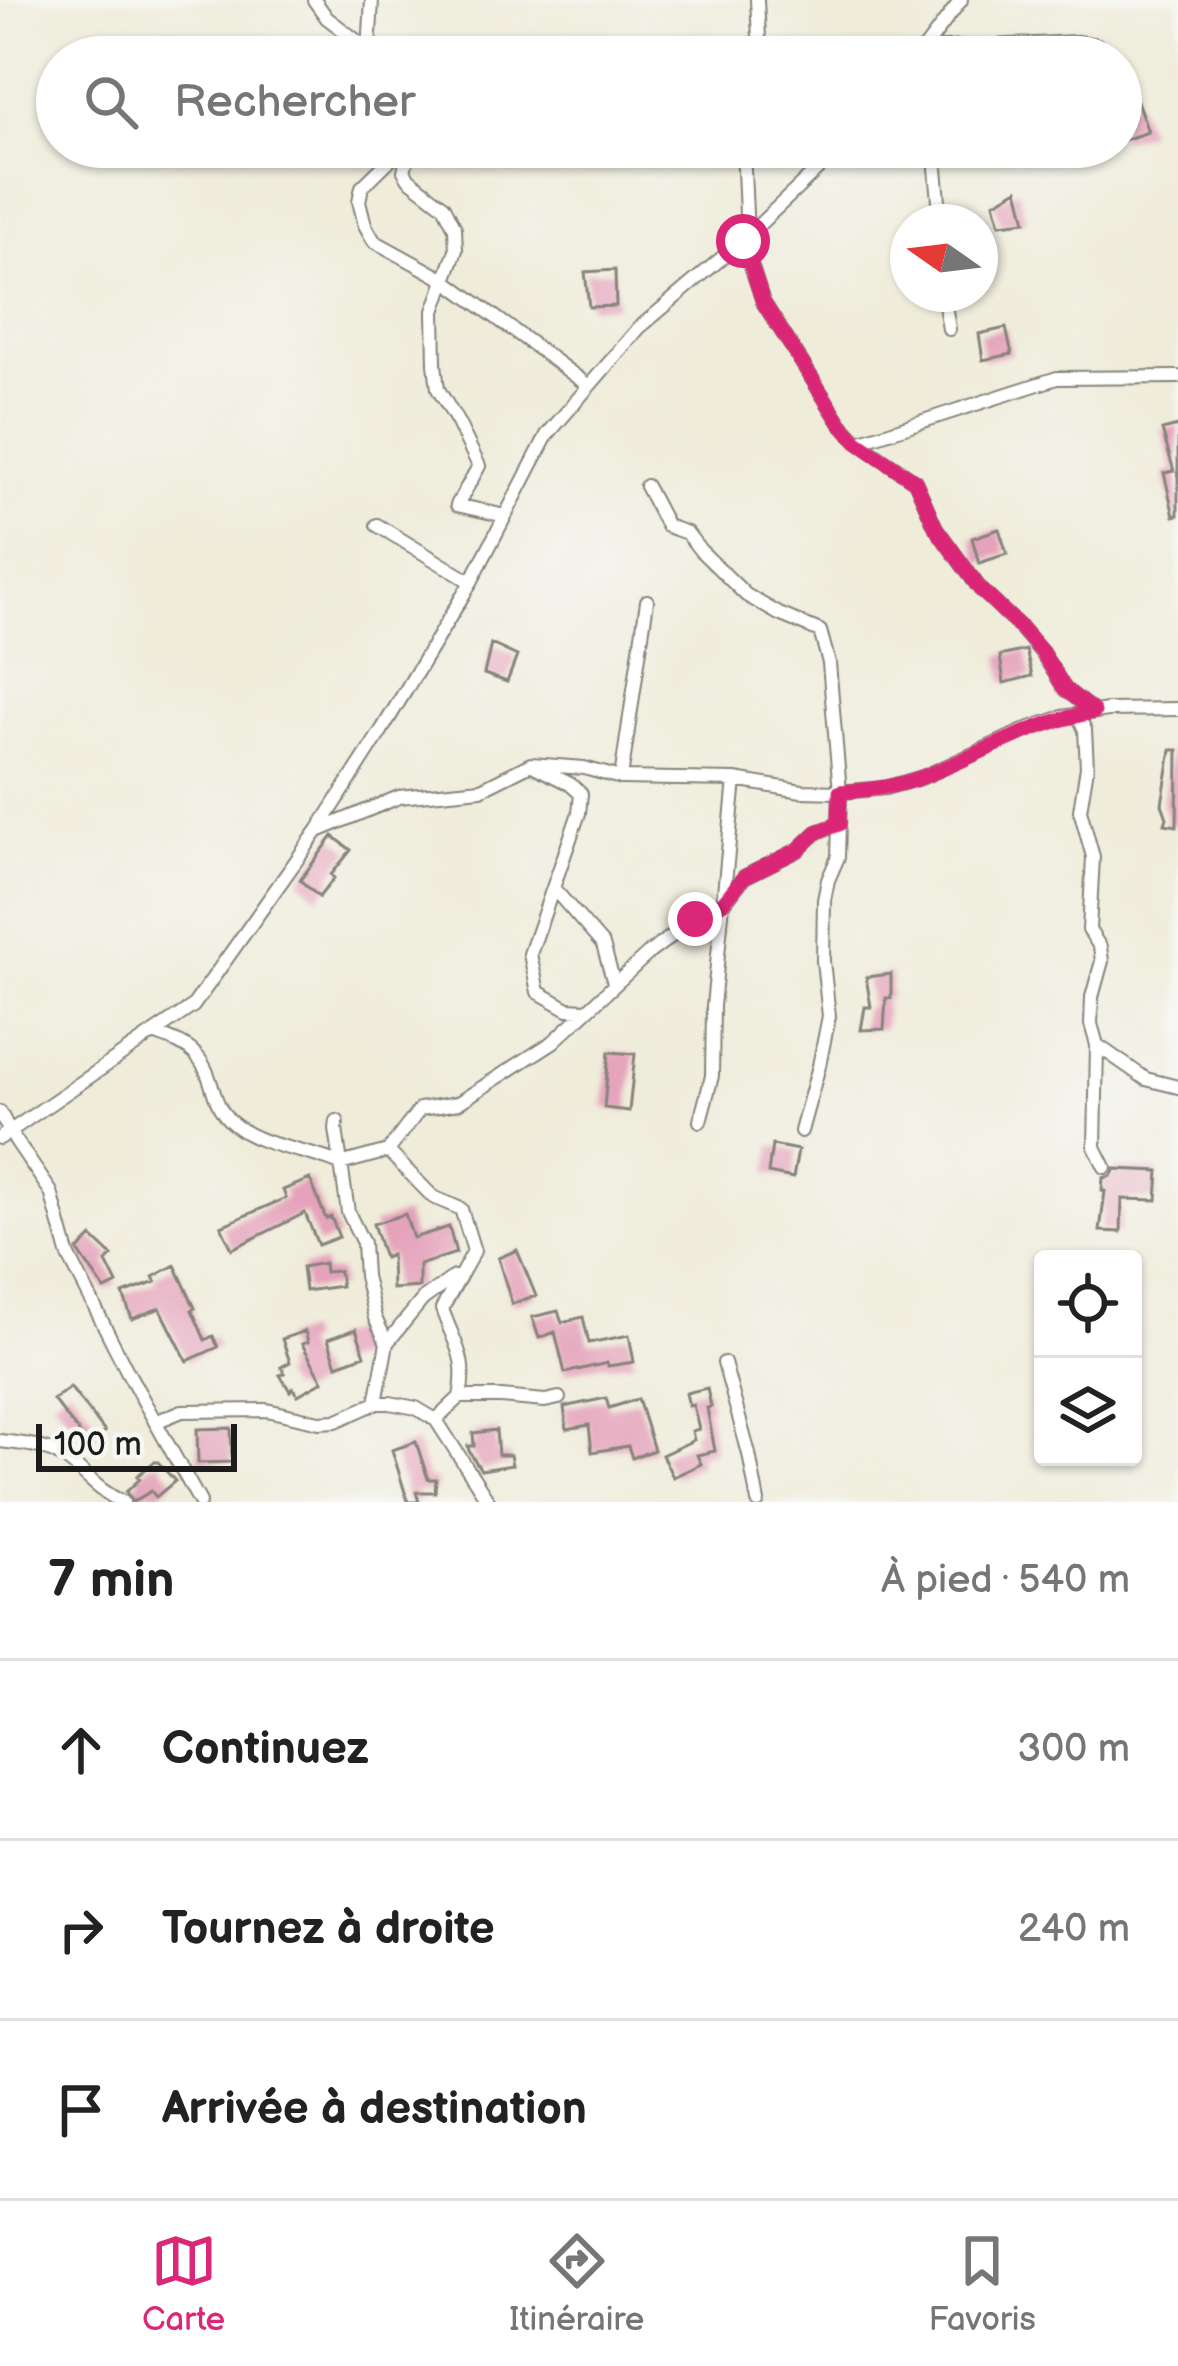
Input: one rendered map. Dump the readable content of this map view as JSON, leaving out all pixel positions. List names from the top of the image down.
{
  "scale_bar": "100 m",
  "north": "left",
  "page": {
    "search": "Rechercher",
    "scale": "100 m",
    "heading": ["7 min", "À pied · 540 m"],
    "list": [
      ["Continuez", "300 m"],
      ["Tournez à droite", "240 m"],
      "Arrivée à destination"
    ],
    "nav": ["Carte", "Itinéraire", "Favoris"]
  }
}
